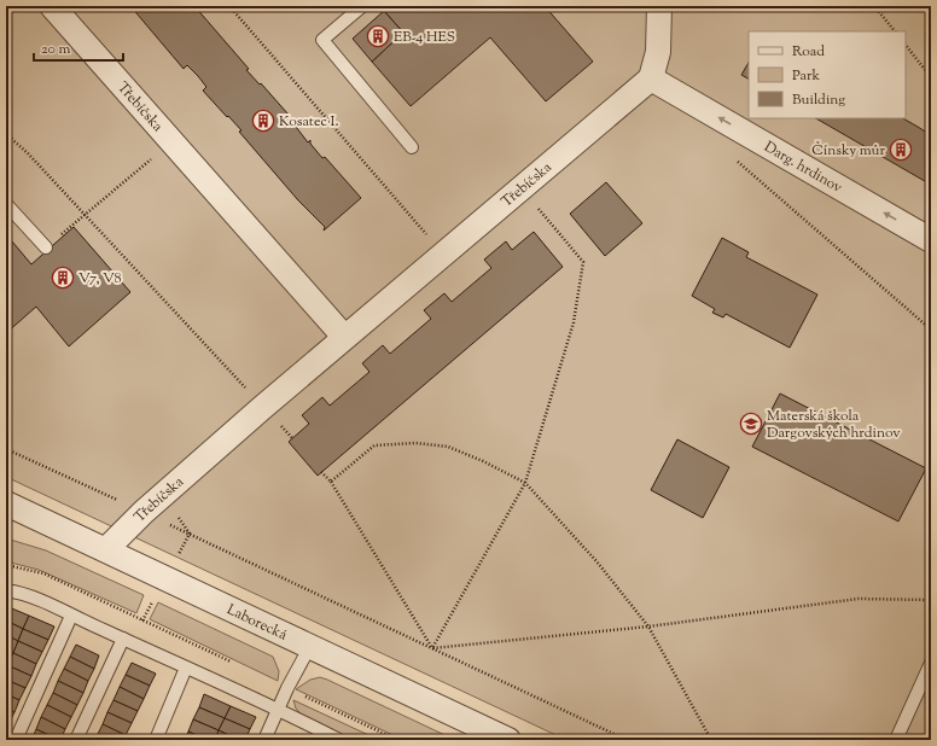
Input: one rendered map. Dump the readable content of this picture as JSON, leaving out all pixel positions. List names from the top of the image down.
{
  "streets": {
    "street": ["Třebíčska", "Darg. hrdinov", "Laborecká"]
  },
  "crossings": [
    ["Třebíčska", "Darg. hrdinov"],
    ["Třebíčska", "Laborecká"]
  ],
  "one_way": ["Darg. hrdinov"],
  "places": {
    "building": [
      "EB-4 HES",
      "Kosatec I.",
      "Čínsky múr",
      "V7, V8"
    ],
    "school or university": ["Materská škola Dargovských hrdinov"]
  },
  "legend": ["Road", "Park", "Building"],
  "scale_bar": "20 m"
}
